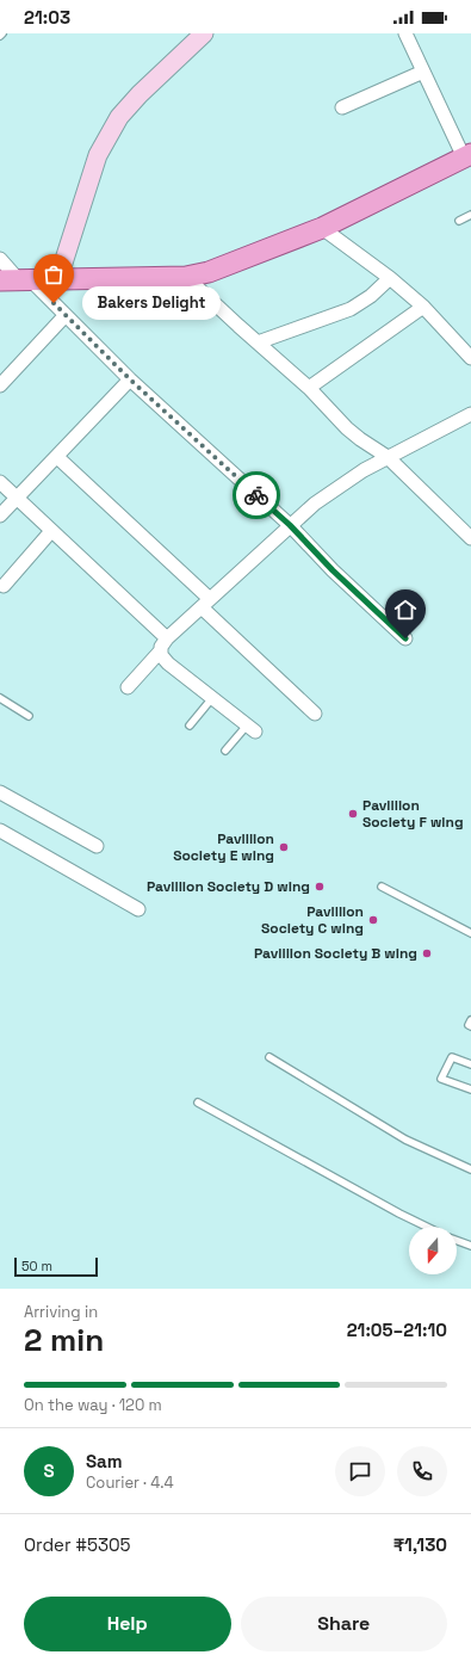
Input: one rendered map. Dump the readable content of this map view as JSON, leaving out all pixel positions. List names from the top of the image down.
{
  "places": [
    "Bakers Delight",
    "Pavillion Society F wing",
    "Pavillion Society E wing",
    "Pavillion Society D wing",
    "Pavillion Society C wing",
    "Pavillion Society B wing"
  ],
  "scale_bar": "50 m",
  "north": "bottom",
  "page": {
    "status": "21:03",
    "bubble": "Bakers Delight",
    "scale": "50 m",
    "heading": ["2 min", "Arriving in", "21:05–21:10"],
    "panel": [
      "Sam",
      "Courier · 4.4",
      "Order #5305",
      "₹1,130"
    ],
    "bar": "On the way · 120 m",
    "round": "S",
    "buttons": ["Help", "Share"]
  }
}
